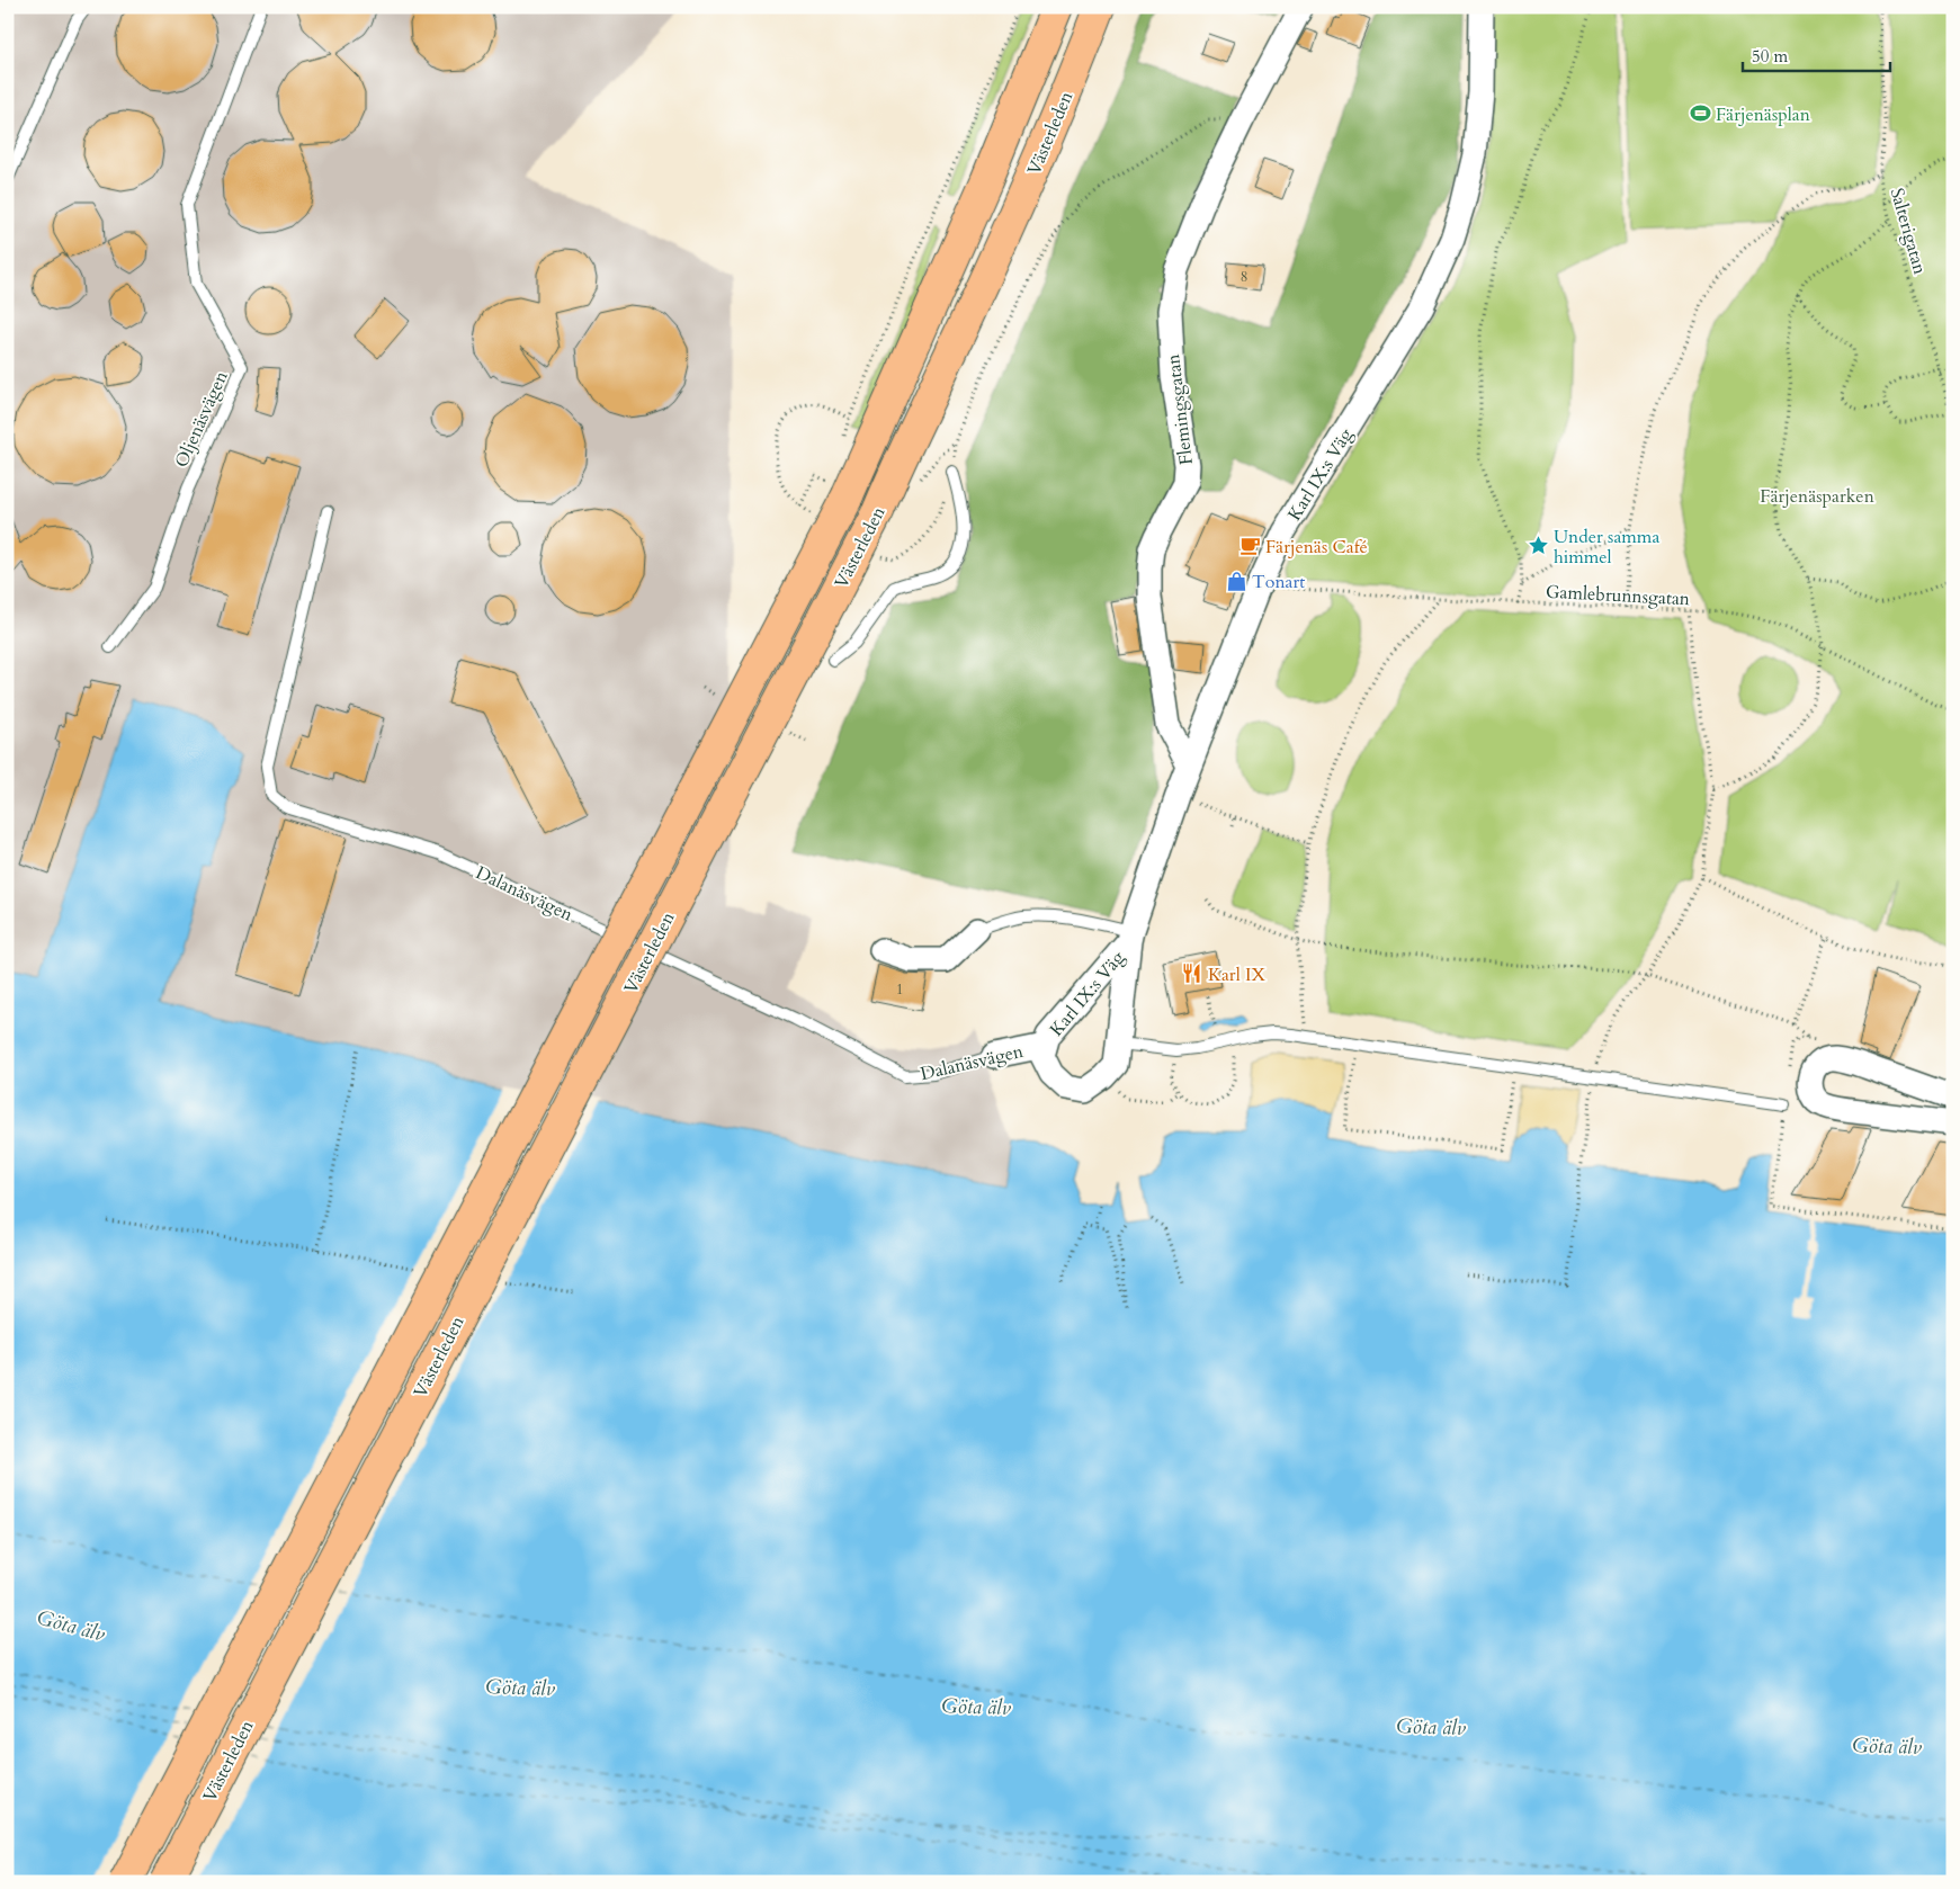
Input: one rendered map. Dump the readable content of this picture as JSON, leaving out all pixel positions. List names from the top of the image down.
{
  "streets": {
    "highway": ["Västerleden"],
    "street": ["Flemingsgatan", "Karl IX:s Väg", "Dalanäsvägen"],
    "lane": ["Oljenäsvägen"],
    "path": ["Salterigatan", "Gamlebrunnsgatan"]
  },
  "crossings": [
    ["Flemingsgatan", "Karl IX:s Väg"],
    ["Karl IX:s Väg", "Gamlebrunnsgatan"],
    ["Karl IX:s Väg", "Dalanäsvägen"]
  ],
  "water": ["Göta älv"],
  "parks": ["Färjenäsparken"],
  "places": {
    "sports": ["Färjenäsplan"],
    "cafe": ["Färjenäs Café"],
    "place": ["Under samma himmel"],
    "shop": ["Tonart"],
    "restaurant": ["Karl IX"]
  },
  "house_numbers": ["8", "1"],
  "scale_bar": "50 m"
}
